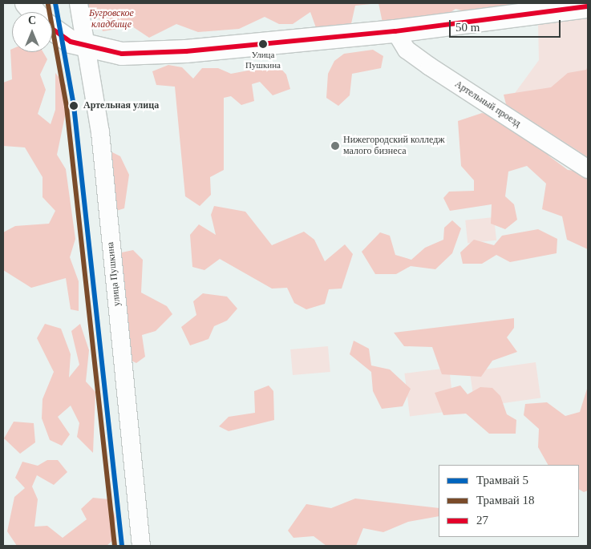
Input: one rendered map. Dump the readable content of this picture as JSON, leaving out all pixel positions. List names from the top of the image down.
{
  "streets": {
    "street": ["Артельный проезд", "улица Пушкина"]
  },
  "parks": ["Бугровское кладбище"],
  "places": ["Улица Пушкина", "Артельная улица", "Нижегородский колледж малого бизнеса"],
  "lines": ["tram line 5", "tram line 18", "transit line 27"],
  "legend": ["Трамвай 5", "Трамвай 18", "27"],
  "scale_bar": "50 m",
  "north": "top"
}
